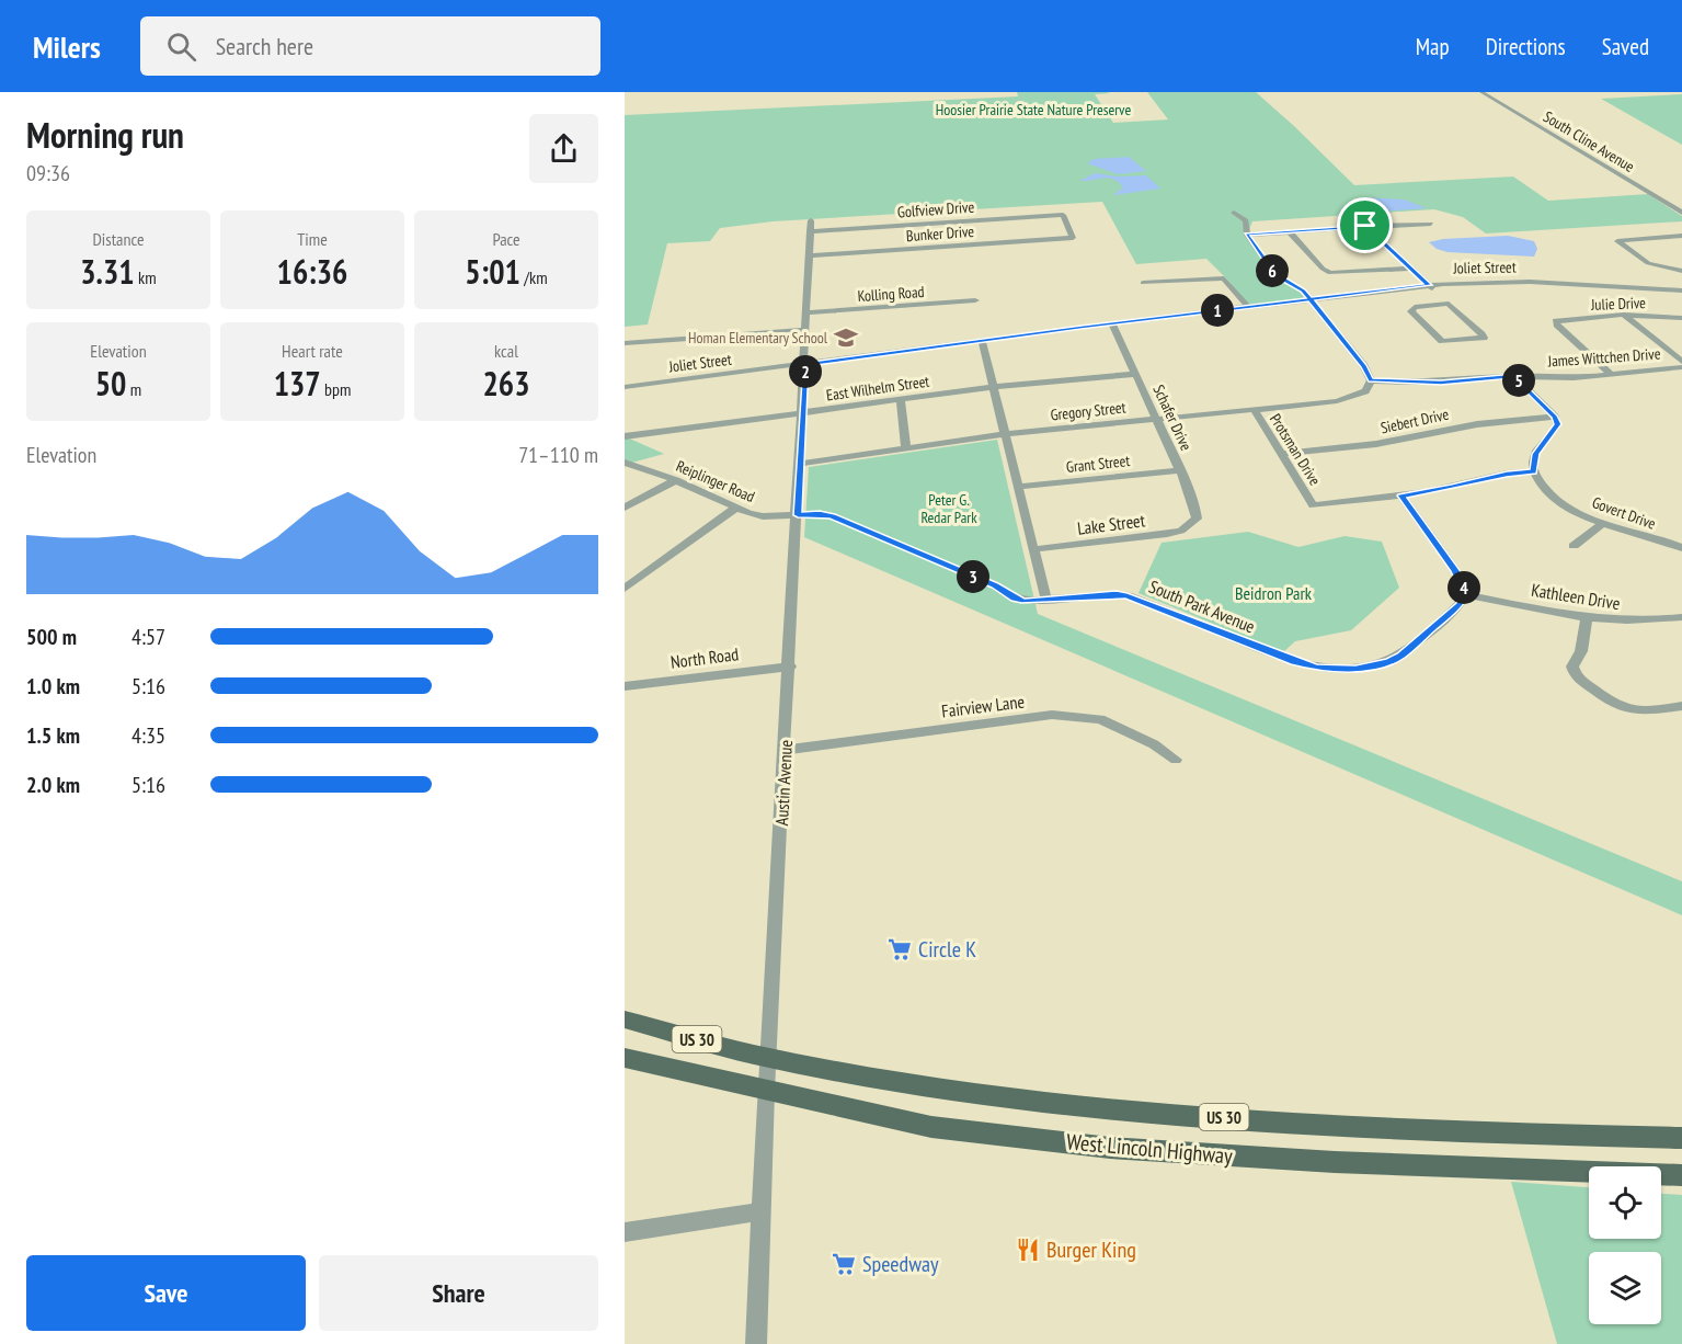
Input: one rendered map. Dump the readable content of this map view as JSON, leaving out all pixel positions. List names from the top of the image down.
{
  "streets": {
    "main road": ["US 30", "West Lincoln Highway"],
    "street": [
      "South Cline Avenue",
      "Golfview Drive",
      "Bunker Drive",
      "Joliet Street",
      "Kolling Road",
      "Julie Drive",
      "James Wittchen Drive",
      "East Wilhelm Street",
      "Gregory Street",
      "Schafer Drive",
      "Siebert Drive",
      "Protsman Drive",
      "Grant Street",
      "Reiplinger Road",
      "Govert Drive",
      "Lake Street",
      "Kathleen Drive",
      "South Park Avenue",
      "North Road",
      "Fairview Lane",
      "Austin Avenue"
    ]
  },
  "crossings": [
    ["Golfview Drive", "Bunker Drive"],
    ["Golfview Drive", "Austin Avenue"],
    ["Bunker Drive", "Austin Avenue"],
    ["Joliet Street", "Schafer Drive"],
    ["Joliet Street", "Austin Avenue"],
    ["Kolling Road", "Austin Avenue"],
    ["Julie Drive", "James Wittchen Drive"],
    ["James Wittchen Drive", "Gregory Street"],
    ["East Wilhelm Street", "Schafer Drive"],
    ["East Wilhelm Street", "Austin Avenue"],
    ["Gregory Street", "Schafer Drive"],
    ["Gregory Street", "Protsman Drive"],
    ["Gregory Street", "Austin Avenue"],
    ["Schafer Drive", "Grant Street"],
    ["Schafer Drive", "Lake Street"],
    ["Siebert Drive", "Protsman Drive"],
    ["Reiplinger Road", "South Park Avenue"],
    ["Reiplinger Road", "Austin Avenue"],
    ["Kathleen Drive", "South Park Avenue"],
    ["North Road", "Austin Avenue"],
    ["Fairview Lane", "Austin Avenue"],
    ["Austin Avenue", "West Lincoln Highway"]
  ],
  "parks": ["Hoosier Prairie State Nature Preserve", "Peter G. Redar Park", "Beidron Park"],
  "places": {
    "school or university": ["Homan Elementary School"],
    "supermarket": ["Circle K", "Speedway"],
    "restaurant": ["Burger King"]
  },
  "page": {
    "header": "Milers",
    "search": "Search here",
    "nav": ["Map", "Directions", "Saved"],
    "heading": ["Morning run", "09:36"],
    "stats": [
      ["Distance", "3.31 km"],
      ["Time", "16:36"],
      ["Pace", "5:01 /km"],
      ["Elevation", "50 m"],
      ["Heart rate", "137 bpm"],
      ["kcal", "263"]
    ],
    "pins": [
      "6",
      "1",
      "2",
      "5",
      "3",
      "4"
    ],
    "chart": ["Elevation", "71–110 m"],
    "list": [
      {
        "name": "500 m",
        "note": "4:57"
      },
      {
        "name": "1.0 km",
        "note": "5:16"
      },
      {
        "name": "1.5 km",
        "note": "4:35"
      },
      {
        "name": "2.0 km",
        "note": "5:16"
      }
    ],
    "buttons": ["Save", "Share"]
  }
}
